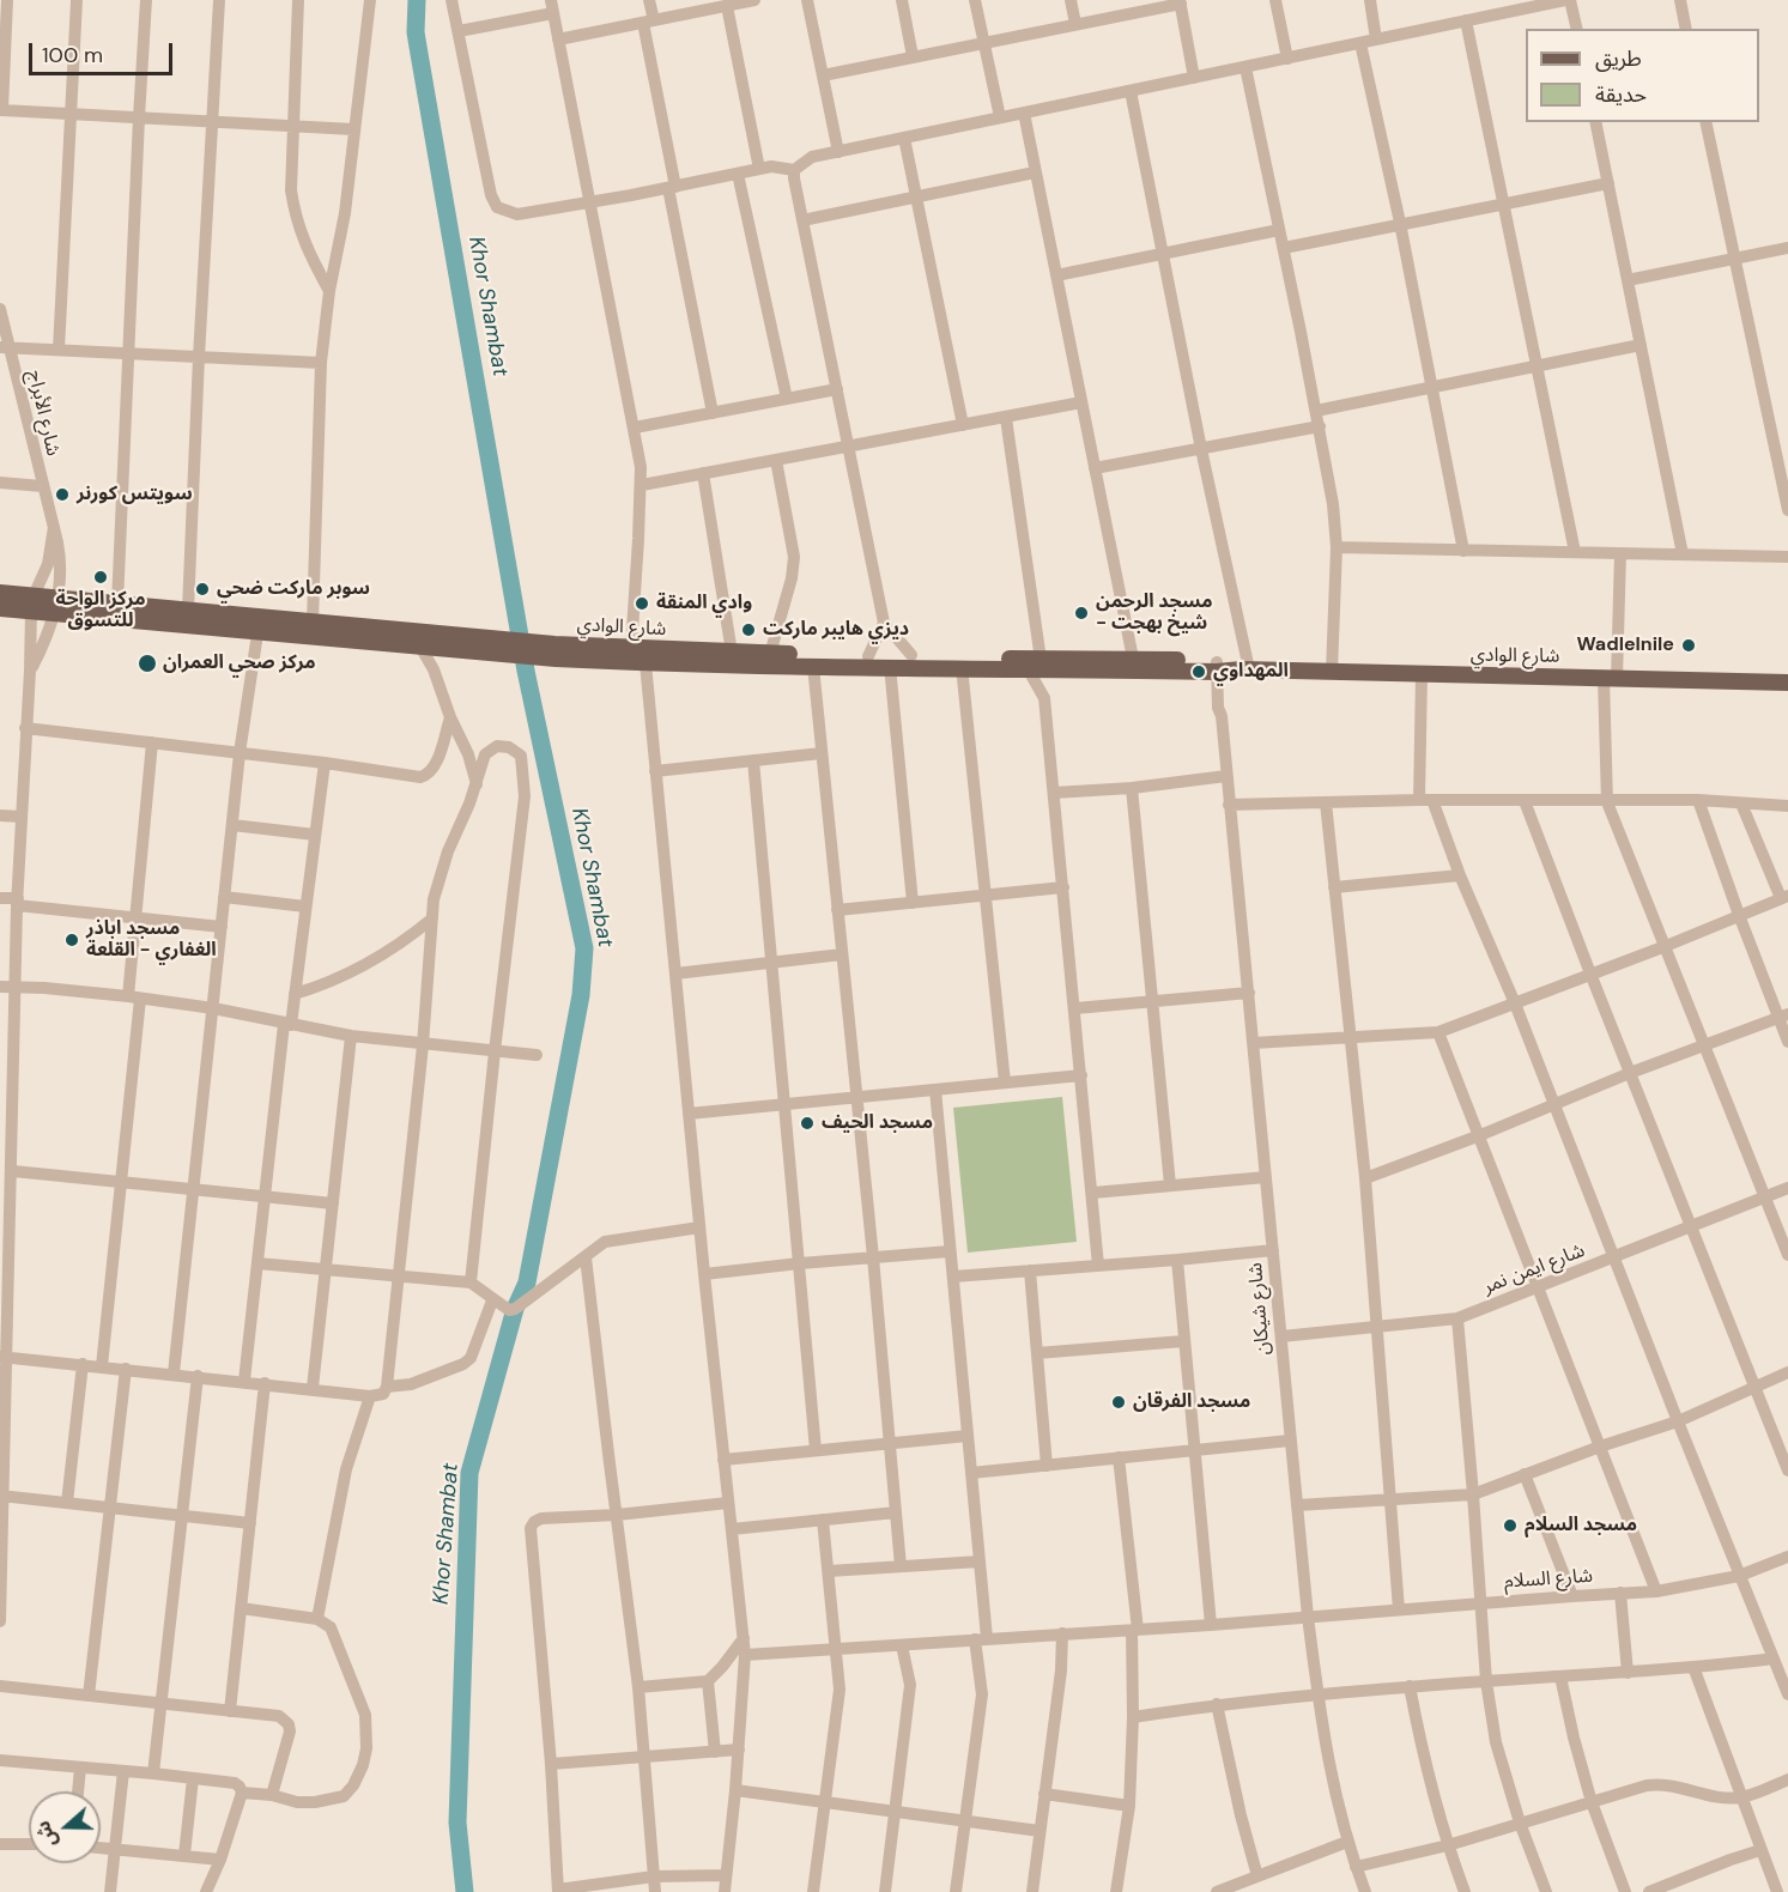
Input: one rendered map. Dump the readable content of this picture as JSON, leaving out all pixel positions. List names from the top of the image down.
{
  "streets": {
    "main road": ["شارع الوادي"],
    "street": [
      "شارع الأبراج",
      "شارع ايمن نمر",
      "شارع شيكان",
      "شارع السلام"
    ]
  },
  "crossings": [
    ["شارع الأبراج", "شارع الوادي"],
    ["شارع الوادي", "شارع شيكان"],
    ["شارع ايمن نمر", "شارع شيكان"],
    ["شارع شيكان", "شارع السلام"]
  ],
  "water": ["Khor Shambat"],
  "places": [
    "سويتس كورنر",
    "مركز الواحة للتسوق",
    "سوبر ماركت ضحي",
    "وادي المنقة",
    "مسجد الرحمن - شيخ بهجت",
    "ديزي هايبر ماركت",
    "Wadlelnile",
    "مركز صحي العمران",
    "المهداوي",
    "مسجد اباذر الغفاري - القلعة",
    "مسجد الحيف",
    "مسجد الفرقان",
    "مسجد السلام"
  ],
  "legend": ["طريق", "حديقة"],
  "scale_bar": "100 m",
  "north": "left"
}
